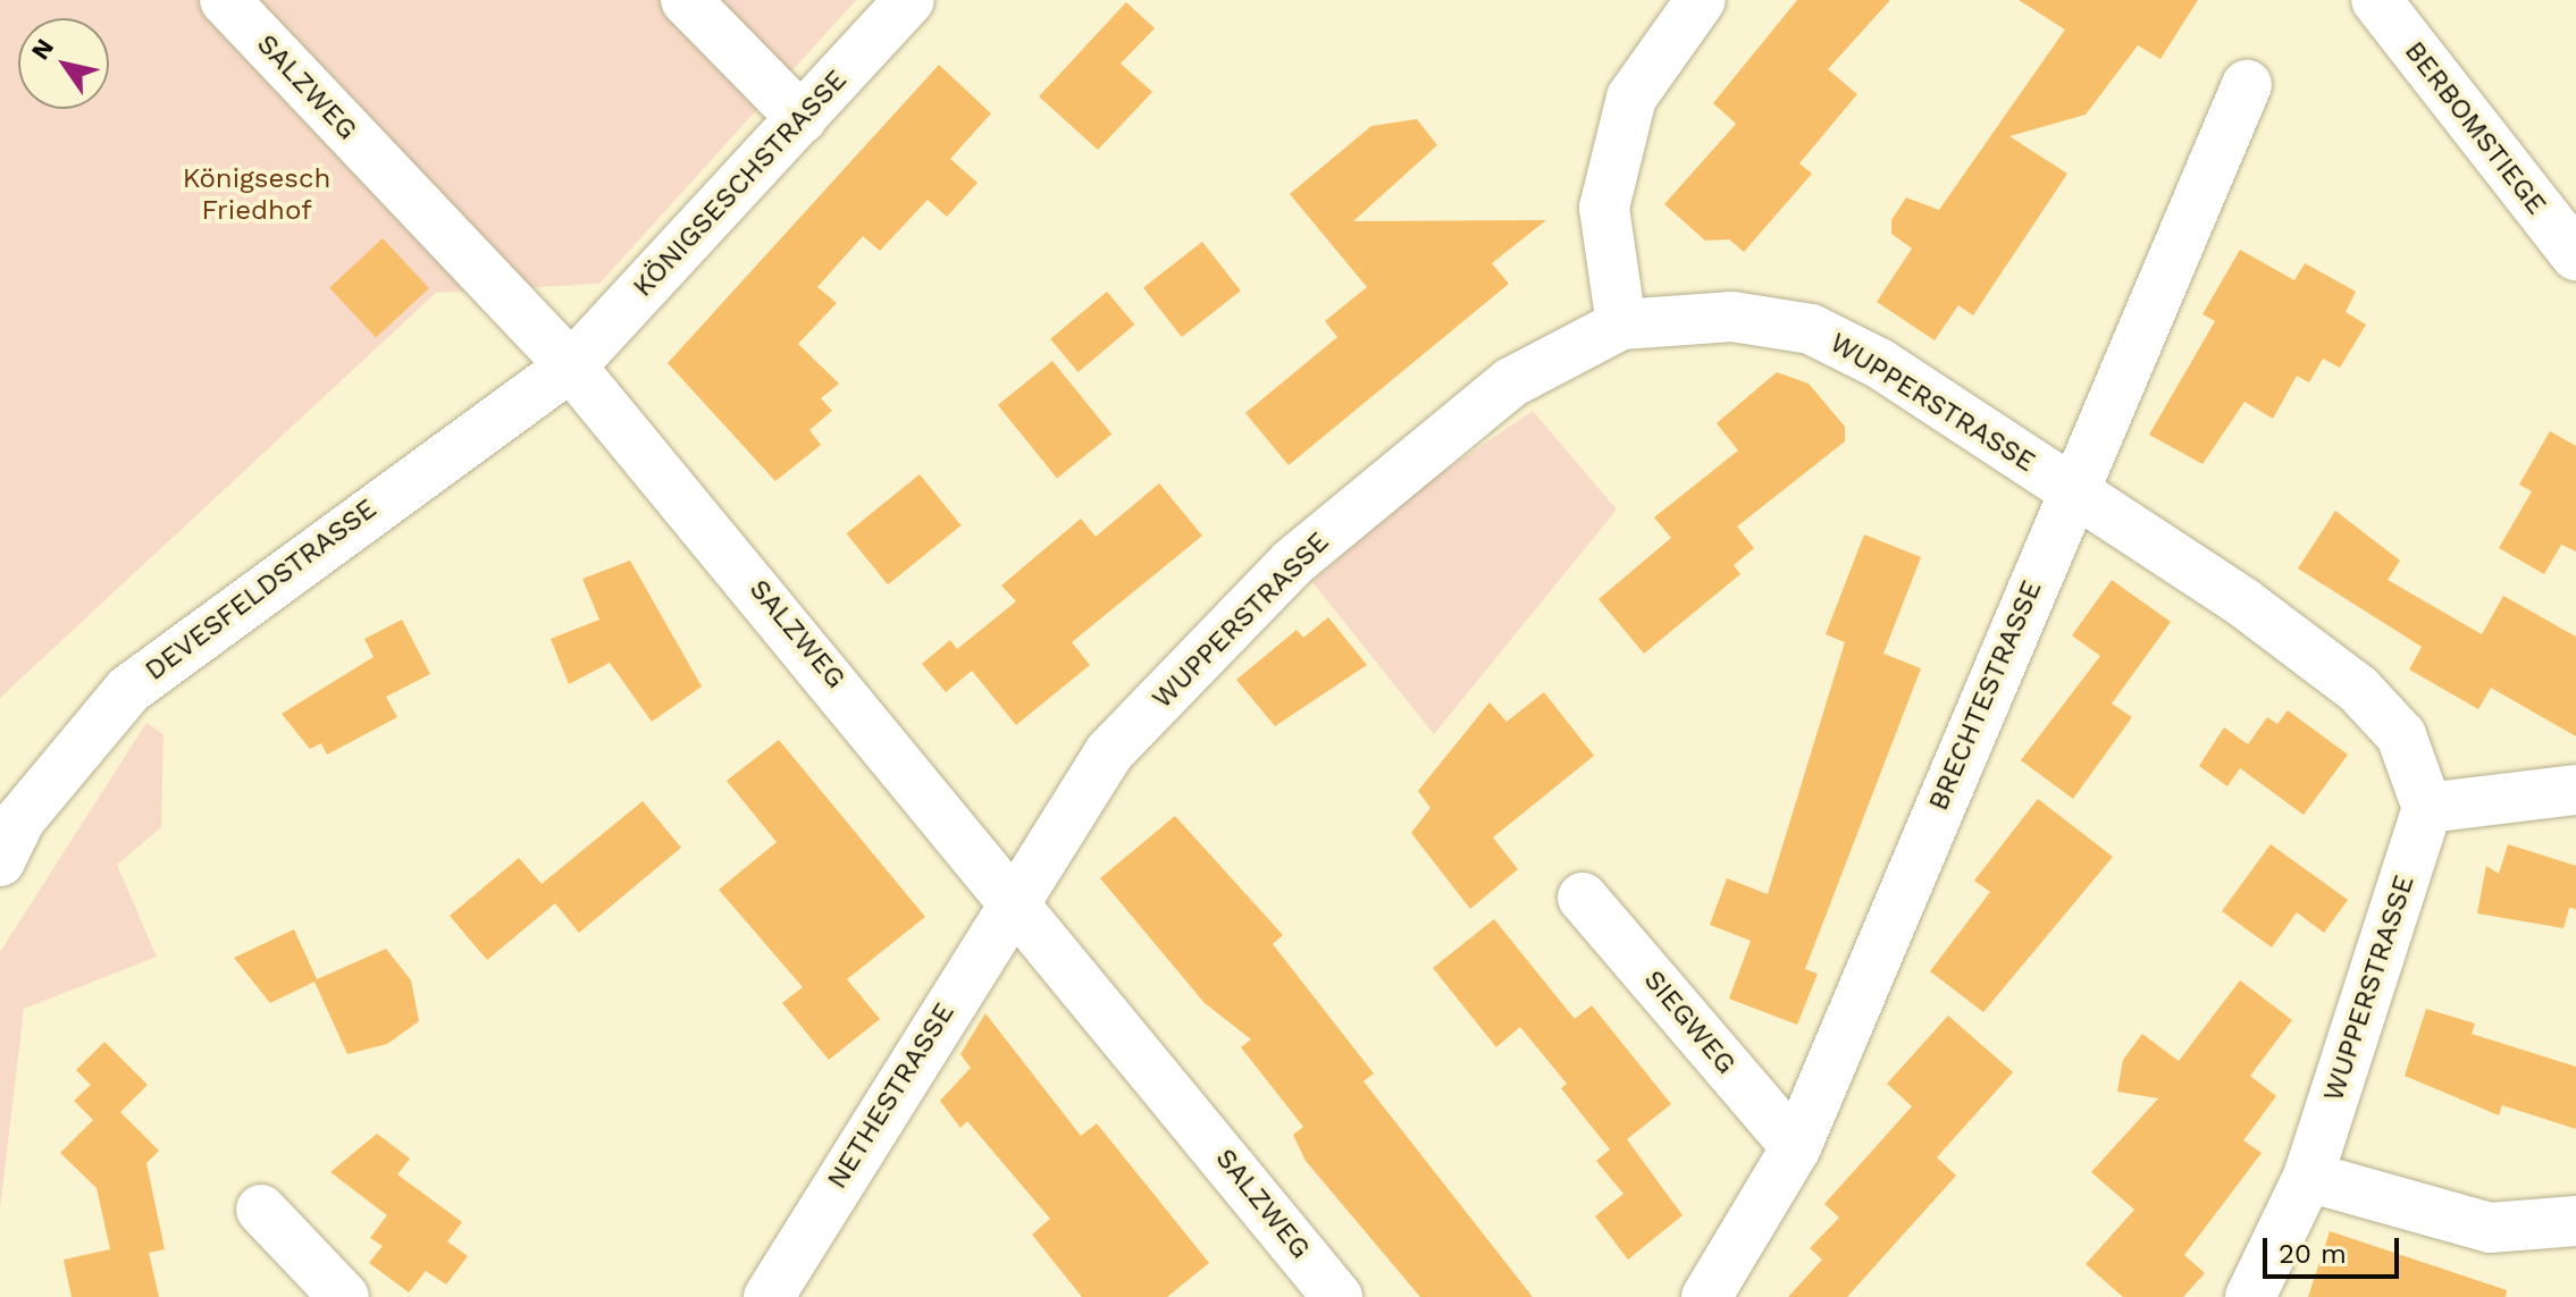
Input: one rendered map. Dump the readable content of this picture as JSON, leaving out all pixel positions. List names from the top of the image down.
{
  "streets": {
    "street": [
      "SALZWEG",
      "BERBOMSTIEGE",
      "KÖNIGSESCHSTRASSE",
      "WUPPERSTRASSE",
      "DEVESFELDSTRASSE",
      "BRECHTESTRASSE",
      "SIEGWEG",
      "NETHESTRASSE"
    ]
  },
  "crossings": [
    ["SALZWEG", "KÖNIGSESCHSTRASSE"],
    ["SALZWEG", "WUPPERSTRASSE"],
    ["SALZWEG", "DEVESFELDSTRASSE"],
    ["SALZWEG", "NETHESTRASSE"],
    ["KÖNIGSESCHSTRASSE", "DEVESFELDSTRASSE"],
    ["WUPPERSTRASSE", "BRECHTESTRASSE"],
    ["WUPPERSTRASSE", "NETHESTRASSE"],
    ["BRECHTESTRASSE", "SIEGWEG"]
  ],
  "parks": ["Königsesch Friedhof"],
  "scale_bar": "20 m",
  "north": "top left"
}
